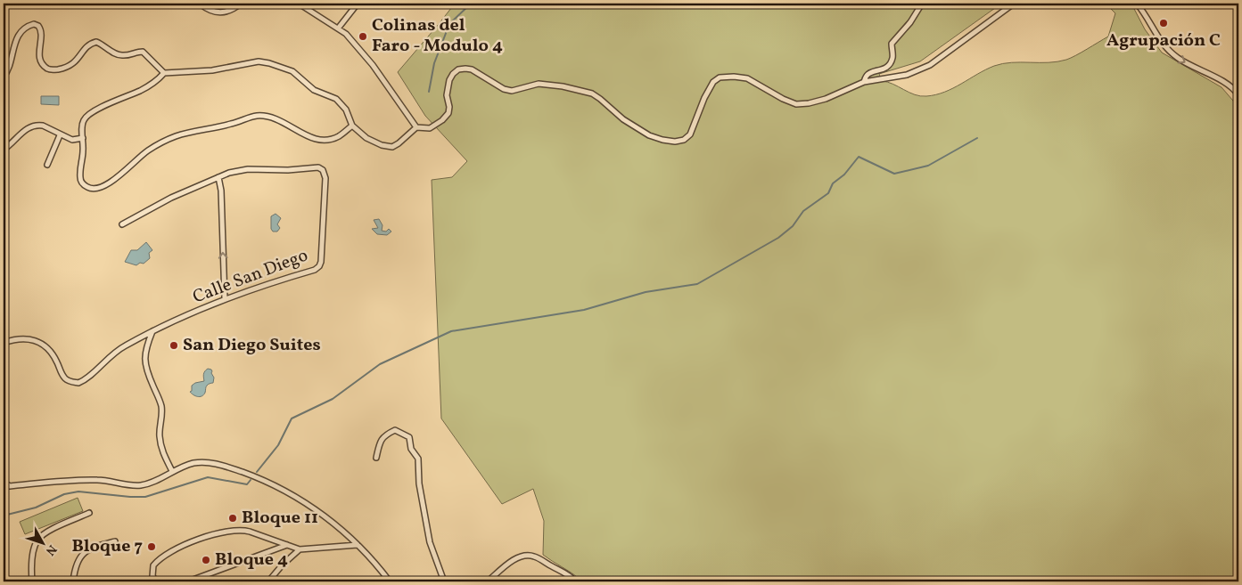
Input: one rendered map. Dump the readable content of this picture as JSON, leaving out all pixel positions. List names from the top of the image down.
{
  "streets": {
    "street": ["Calle San Diego"]
  },
  "places": [
    "Agrupación C",
    "Colinas del Faro - Modulo 4",
    "San Diego Suites",
    "Bloque 11",
    "Bloque 7",
    "Bloque 4"
  ],
  "north": "bottom right"
}
